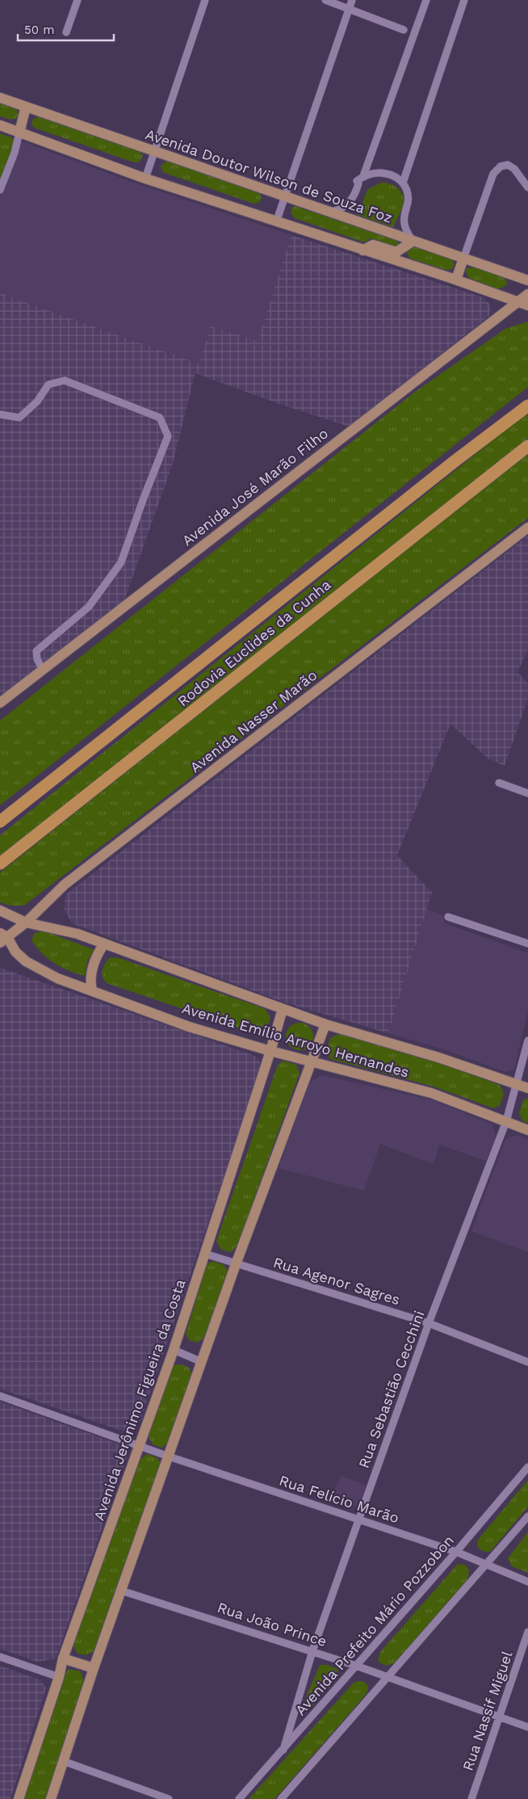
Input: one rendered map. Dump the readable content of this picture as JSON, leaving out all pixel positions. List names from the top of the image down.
{
  "streets": {
    "highway": ["Rodovia Euclides da Cunha"],
    "main road": [
      "Avenida Doutor Wilson de Souza Foz",
      "Avenida José Marão Filho",
      "Avenida Nasser Marão",
      "Avenida Emílio Arroyo Hernandes",
      "Avenida Jerônimo Figueira da Costa"
    ],
    "street": [
      "Rua Agenor Sagres",
      "Rua Sebastião Cecchini",
      "Rua Felício Marão",
      "Rua João Prince",
      "Avenida Prefeito Mário Pozzobon",
      "Rua Nassif Miguel"
    ]
  },
  "crossings": [
    ["Avenida Nasser Marão", "Avenida Emílio Arroyo Hernandes"],
    ["Avenida Emílio Arroyo Hernandes", "Rua Sebastião Cecchini"],
    ["Avenida Emílio Arroyo Hernandes", "Avenida Jerônimo Figueira da Costa"],
    ["Rua Agenor Sagres", "Rua Sebastião Cecchini"],
    ["Rua Agenor Sagres", "Avenida Jerônimo Figueira da Costa"],
    ["Rua Sebastião Cecchini", "Rua Felício Marão"],
    ["Rua Sebastião Cecchini", "Rua João Prince"],
    ["Rua Sebastião Cecchini", "Avenida Prefeito Mário Pozzobon"],
    ["Avenida Jerônimo Figueira da Costa", "Rua Felício Marão"],
    ["Rua Felício Marão", "Avenida Prefeito Mário Pozzobon"],
    ["Rua João Prince", "Avenida Prefeito Mário Pozzobon"],
    ["Rua João Prince", "Rua Nassif Miguel"]
  ],
  "scale_bar": "50 m"
}
